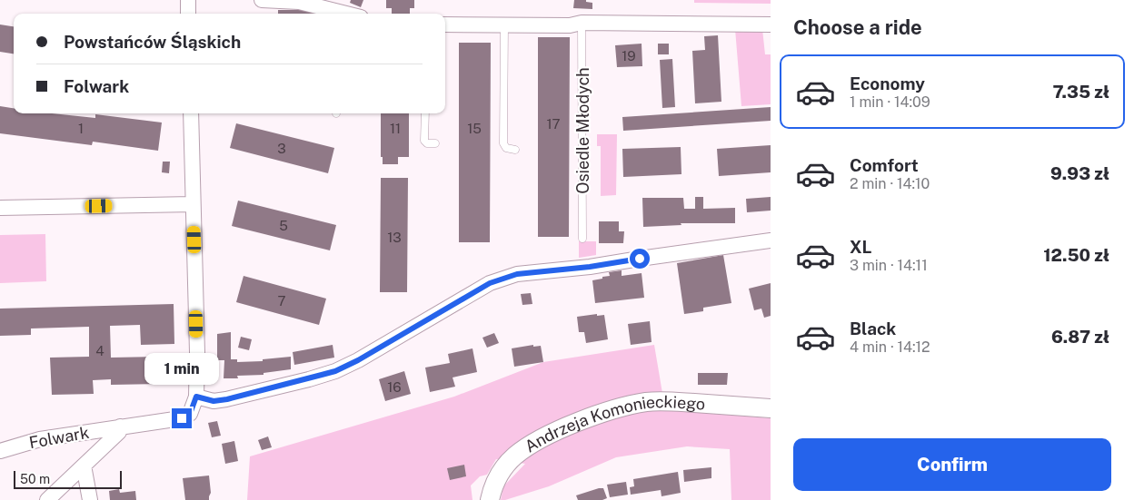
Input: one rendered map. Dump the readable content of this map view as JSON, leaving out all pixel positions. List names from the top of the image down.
{
  "streets": {
    "street": ["Andrzeja Komonieckiego", "Folwark"],
    "lane": ["Osiedle Młodych"]
  },
  "house_numbers": [
    "19",
    "17",
    "1",
    "11",
    "15",
    "3",
    "5",
    "13",
    "7",
    "4",
    "16"
  ],
  "scale_bar": "50 m",
  "page": {
    "heading": "Choose a ride",
    "banner": ["Powstańców Śląskich", "Folwark"],
    "list": [
      {
        "name": "Economy",
        "note": "1 min · 14:09",
        "value": "7.35 zł"
      },
      {
        "name": "Comfort",
        "note": "2 min · 14:10",
        "value": "9.93 zł"
      },
      {
        "name": "XL",
        "note": "3 min · 14:11",
        "value": "12.50 zł"
      },
      {
        "name": "Black",
        "note": "4 min · 14:12",
        "value": "6.87 zł"
      }
    ],
    "bubble": "1 min",
    "buttons": "Confirm",
    "scale": "50 m"
  }
}
